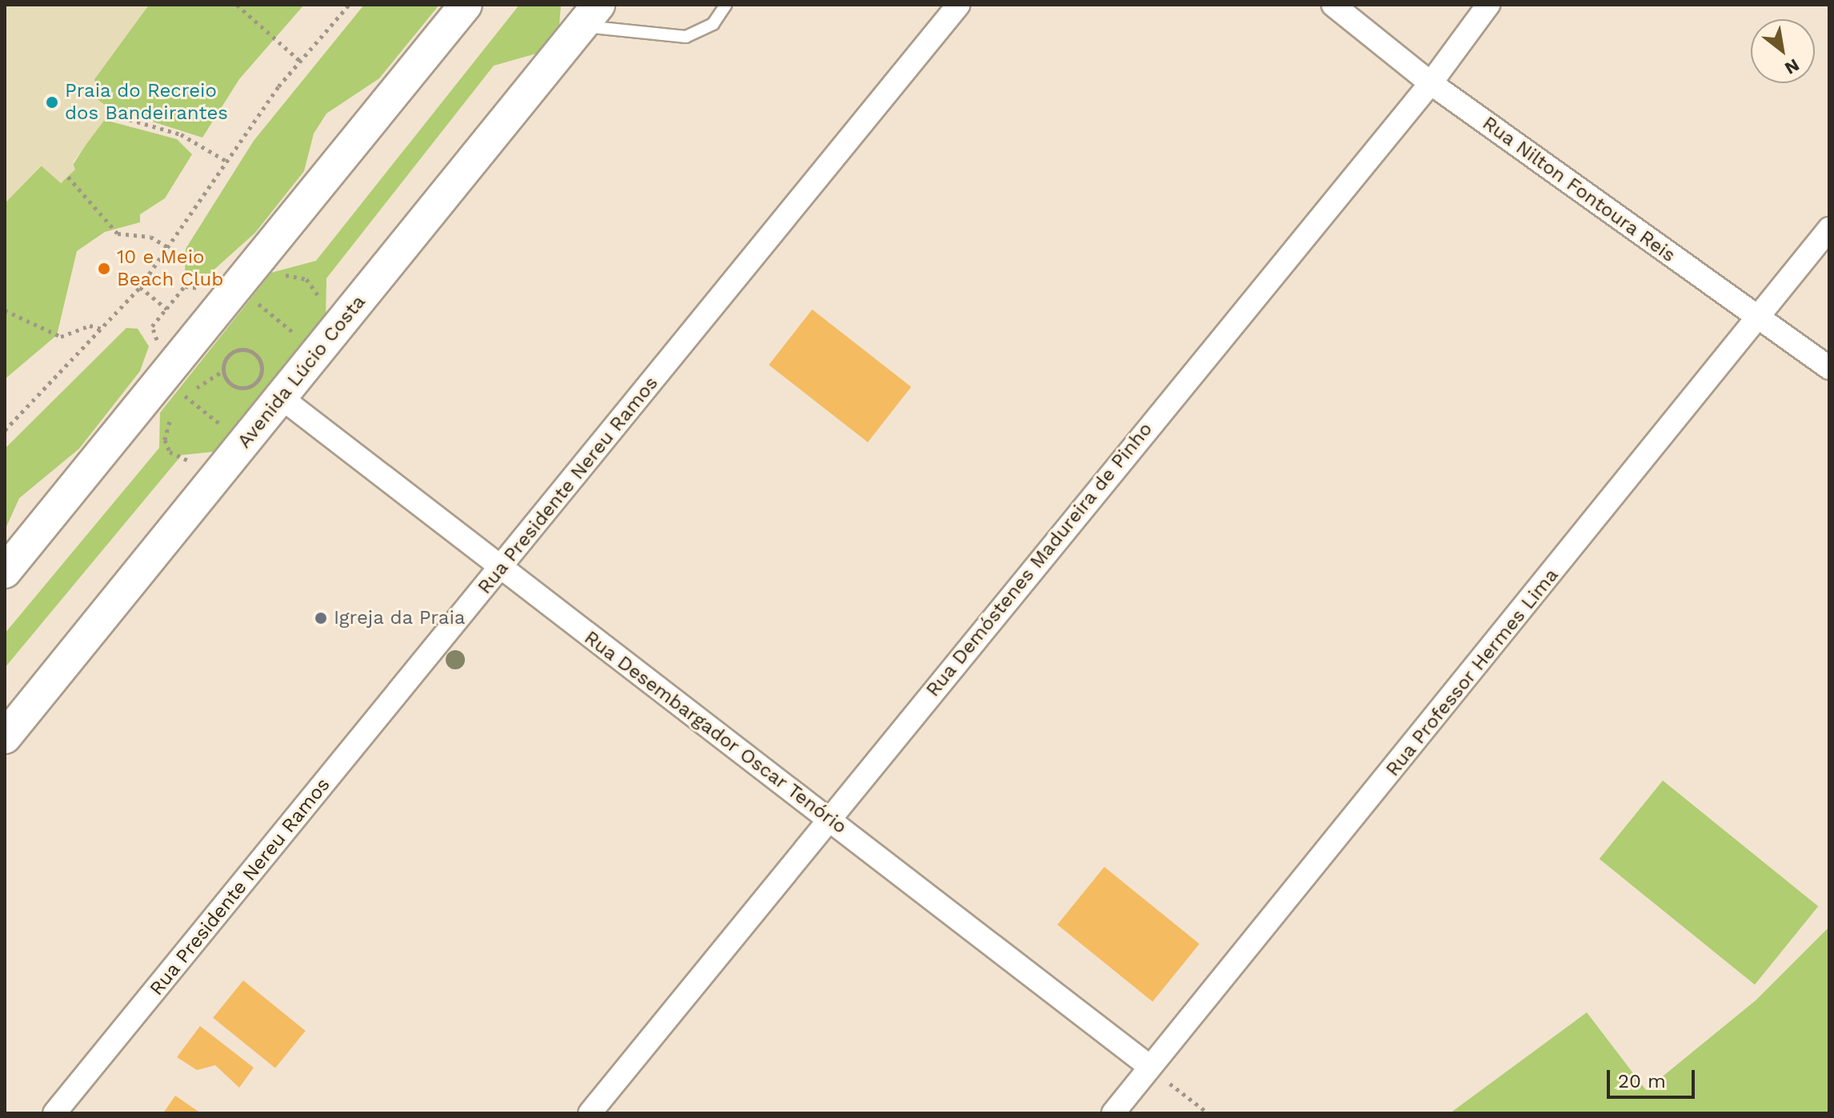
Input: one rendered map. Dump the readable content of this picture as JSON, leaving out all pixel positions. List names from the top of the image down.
{
  "streets": {
    "main road": ["Avenida Lúcio Costa"],
    "street": [
      "Rua Nilton Fontoura Reis",
      "Rua Presidente Nereu Ramos",
      "Rua Demóstenes Madureira de Pinho",
      "Rua Professor Hermes Lima",
      "Rua Desembargador Oscar Tenório"
    ]
  },
  "crossings": [
    ["Rua Nilton Fontoura Reis", "Rua Demóstenes Madureira de Pinho"],
    ["Rua Nilton Fontoura Reis", "Rua Professor Hermes Lima"],
    ["Avenida Lúcio Costa", "Rua Desembargador Oscar Tenório"],
    ["Rua Presidente Nereu Ramos", "Rua Desembargador Oscar Tenório"],
    ["Rua Demóstenes Madureira de Pinho", "Rua Desembargador Oscar Tenório"],
    ["Rua Professor Hermes Lima", "Rua Desembargador Oscar Tenório"]
  ],
  "places": ["Praia do Recreio dos Bandeirantes", "10 e Meio Beach Club", "Igreja da Praia"],
  "scale_bar": "20 m",
  "north": "bottom right"
}
